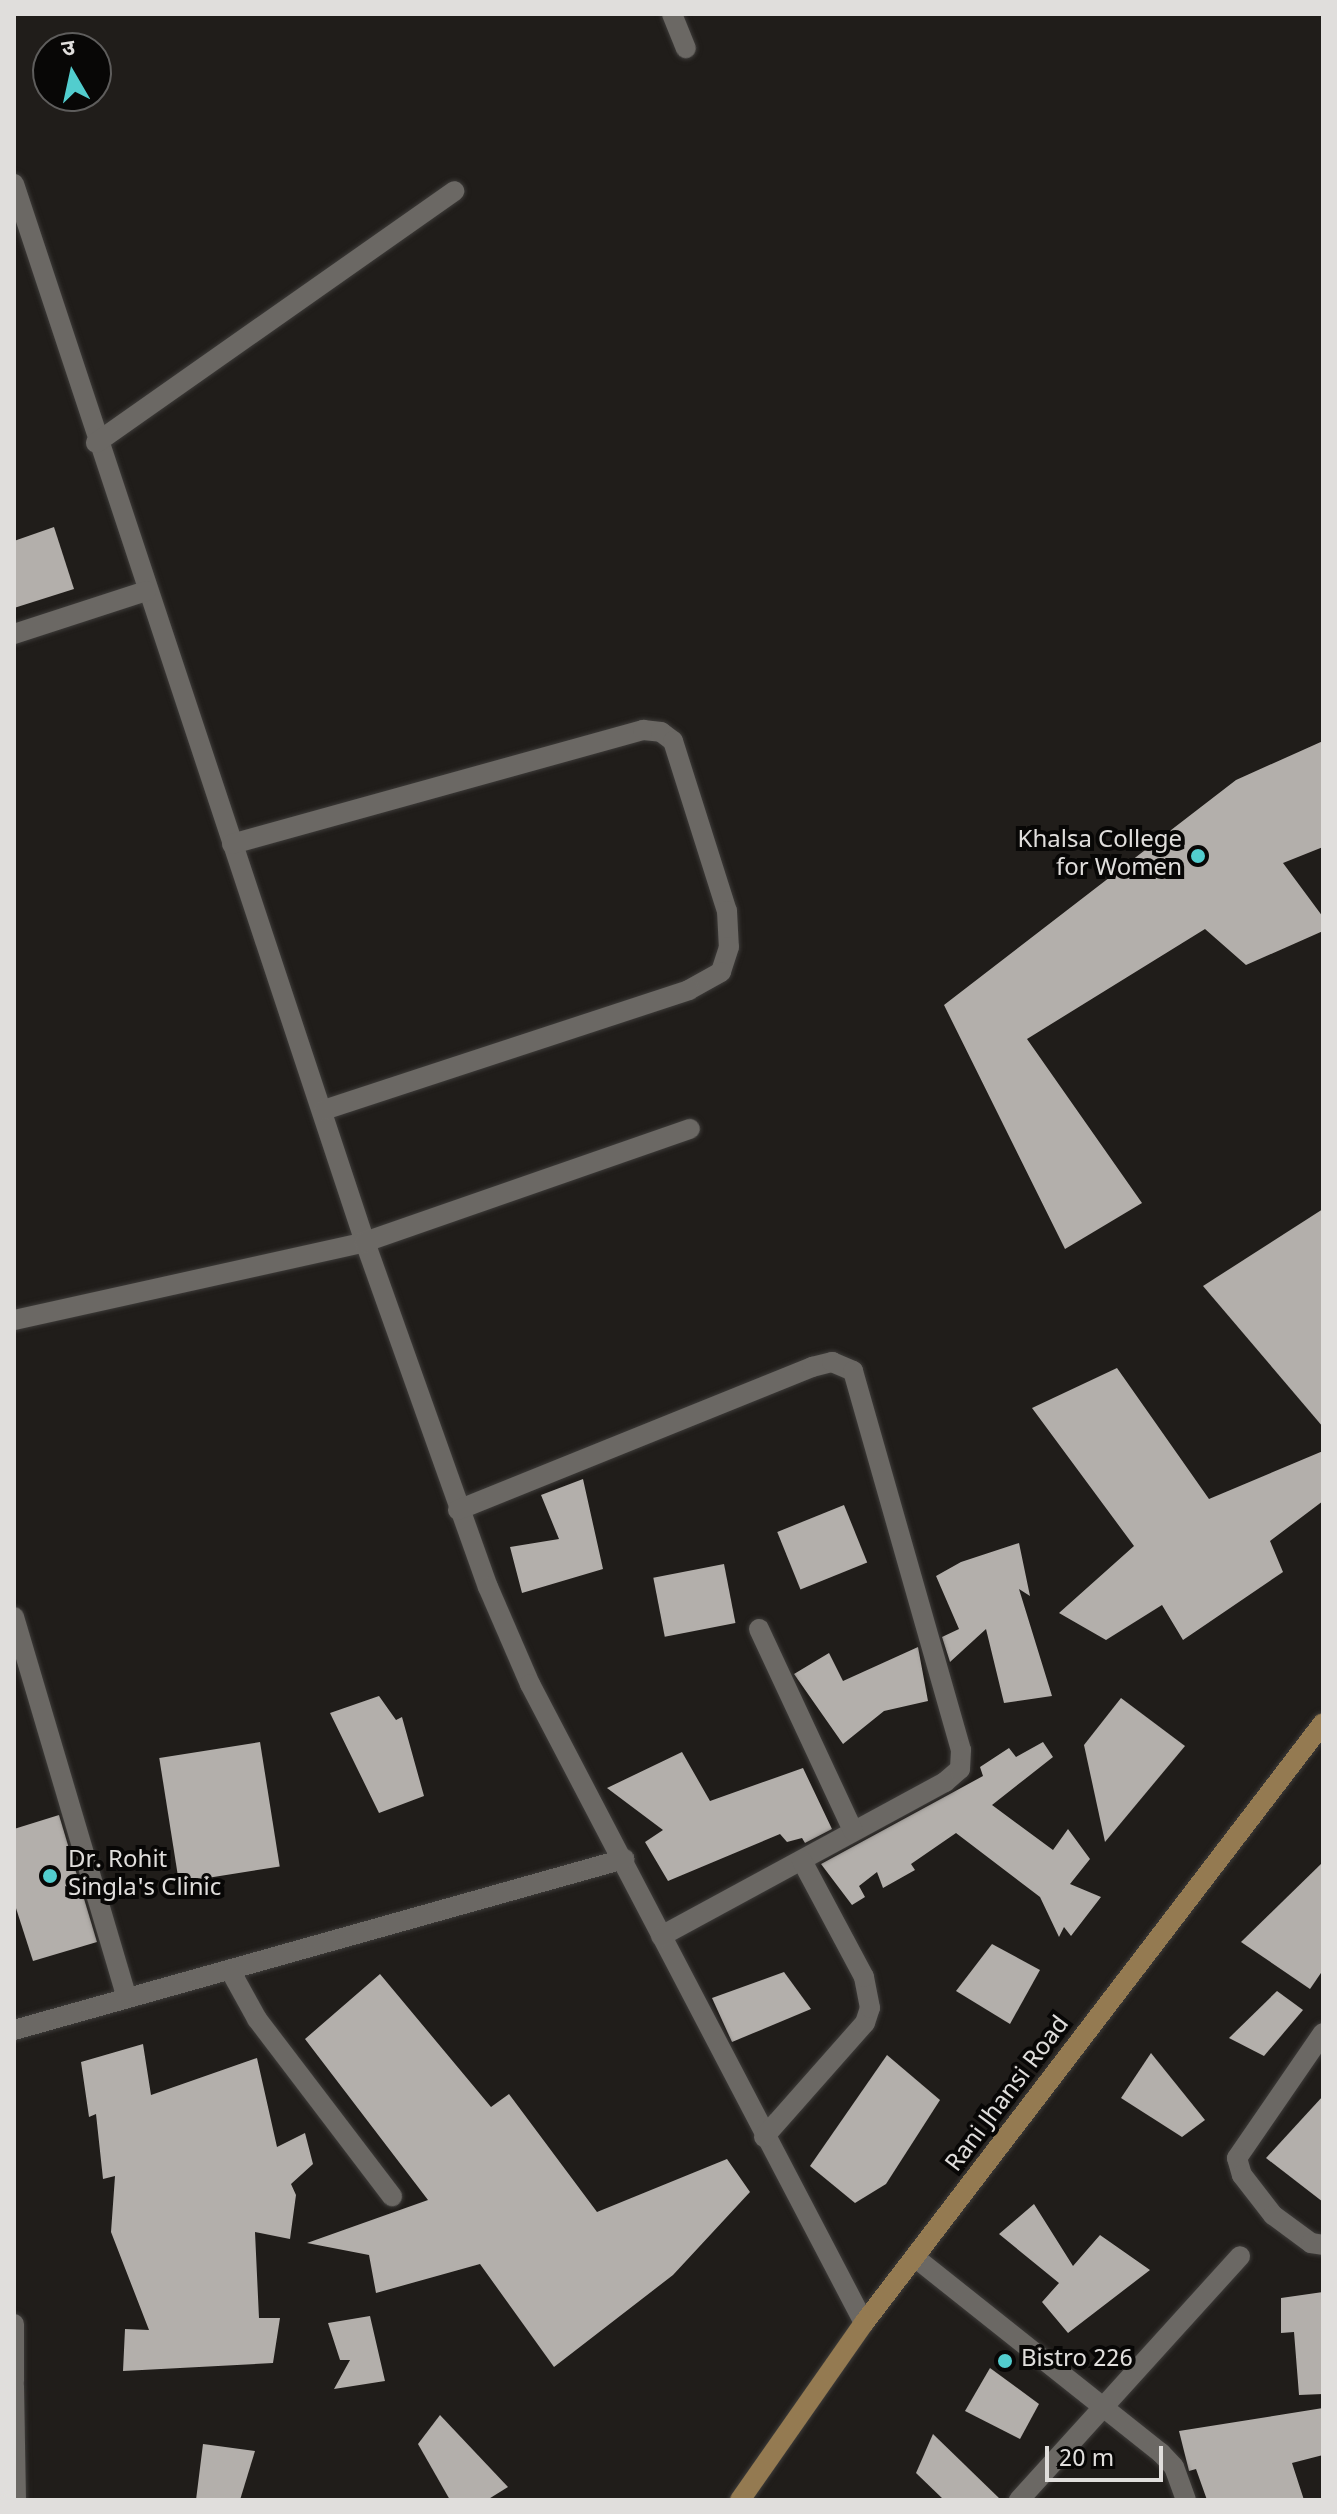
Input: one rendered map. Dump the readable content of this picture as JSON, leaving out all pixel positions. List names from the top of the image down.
{
  "streets": {
    "street": ["Rani Jhansi Road"]
  },
  "places": ["Khalsa College for Women", "Dr. Rohit Singla's Clinic", "Bistro 226"],
  "scale_bar": "20 m",
  "north": "top"
}
